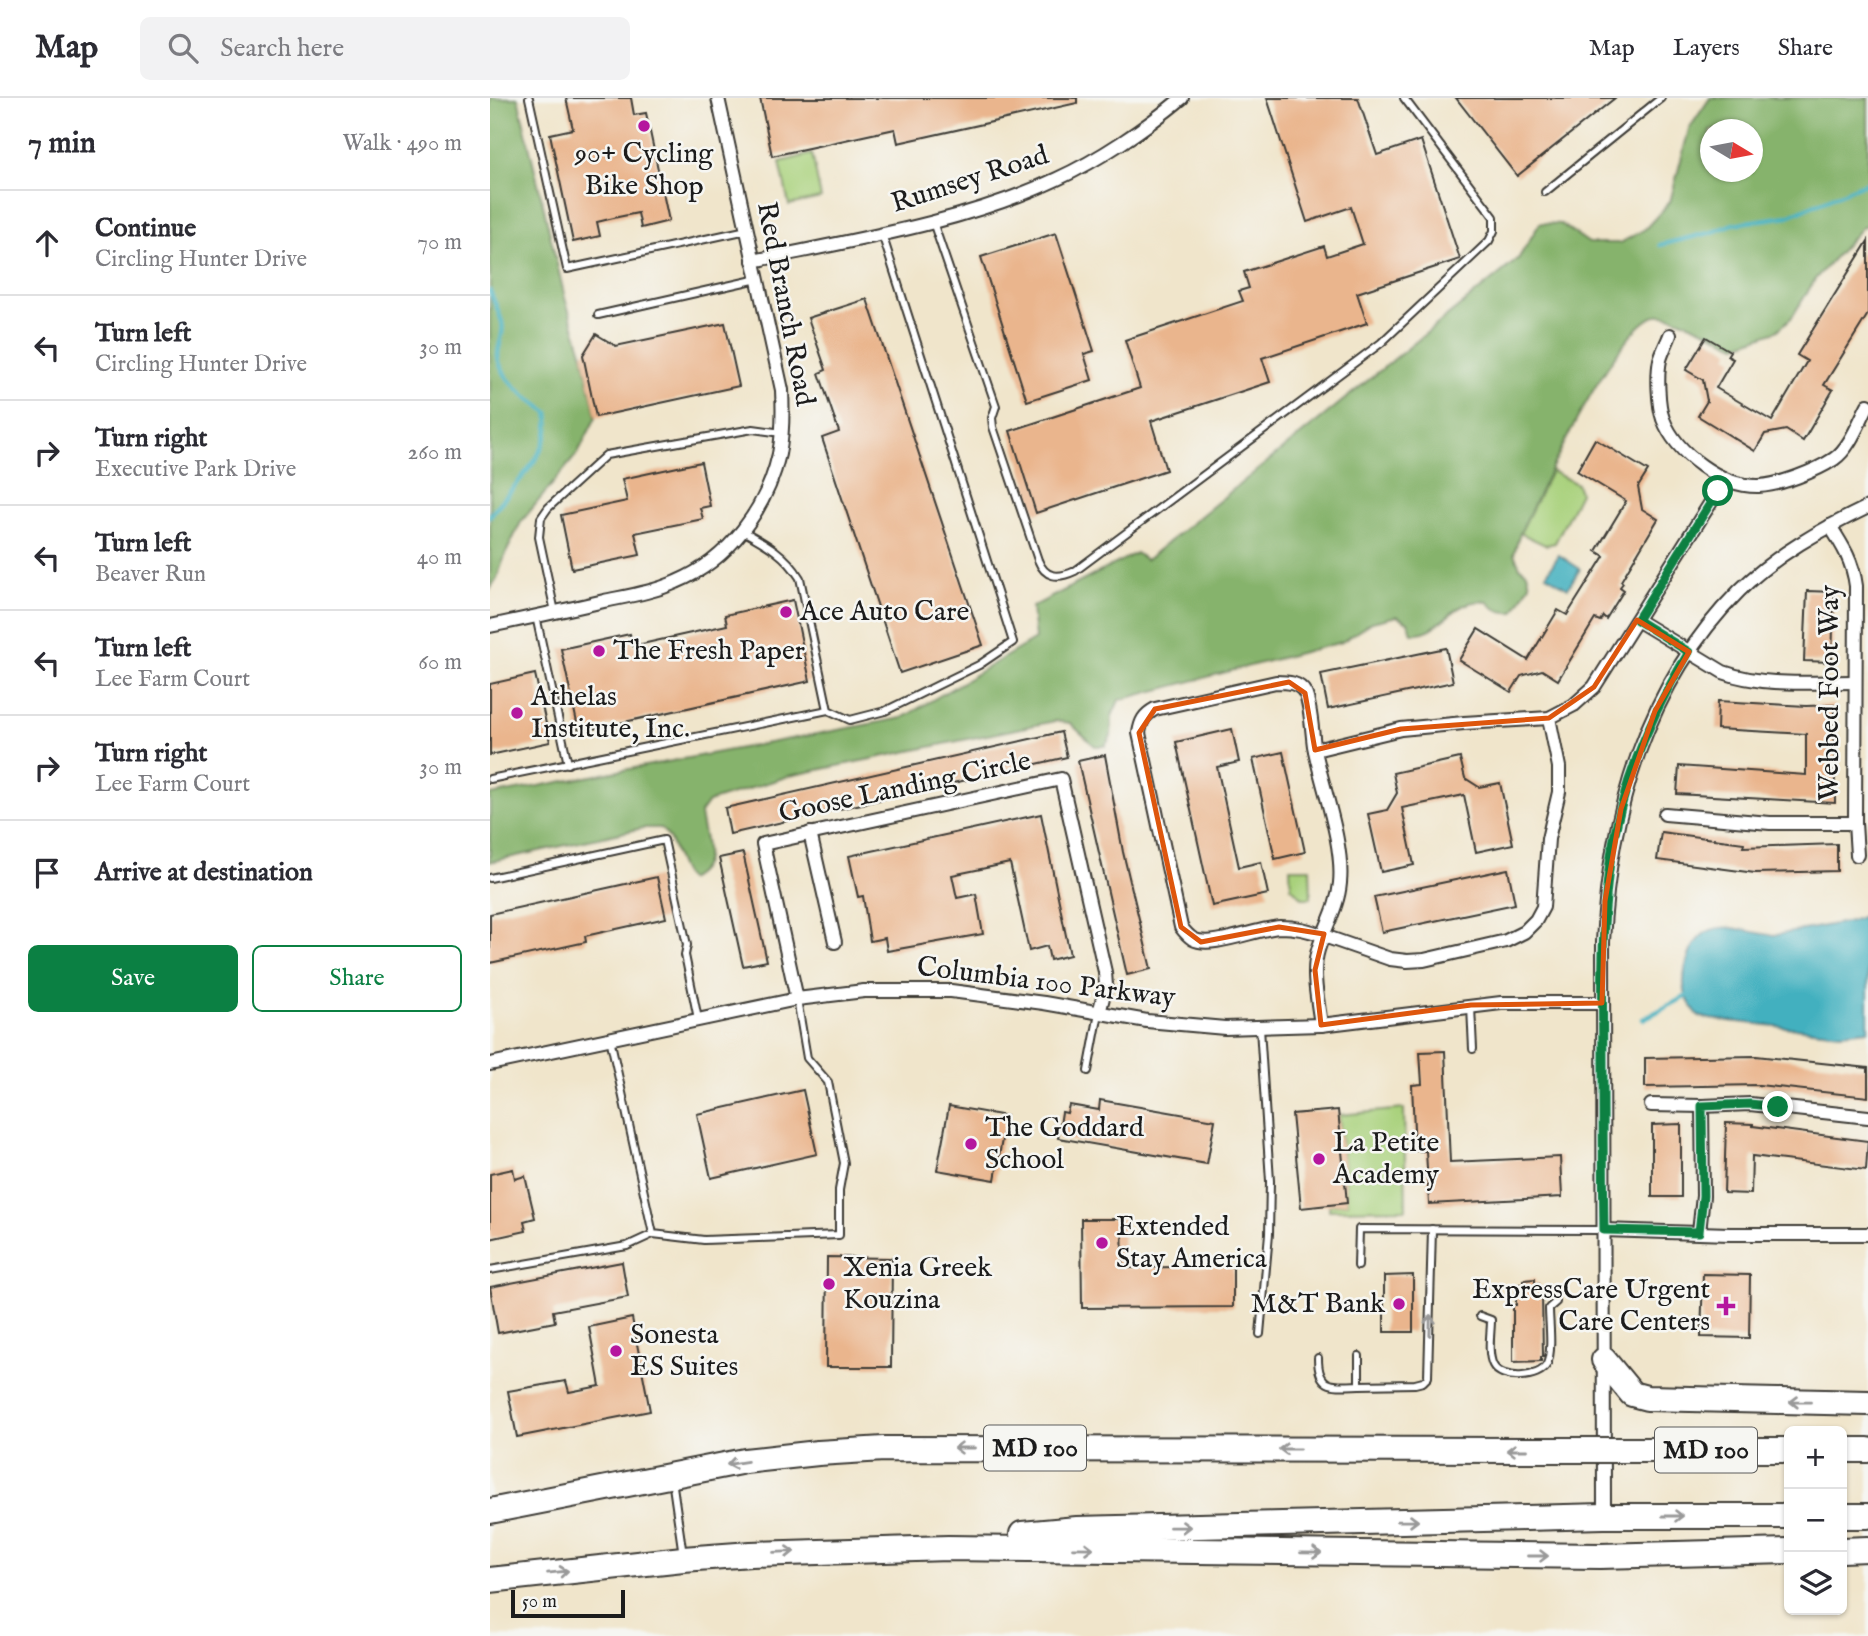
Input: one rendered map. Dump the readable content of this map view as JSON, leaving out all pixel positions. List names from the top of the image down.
{
  "streets": {
    "highway": ["MD 100"],
    "street": [
      "Rumsey Road",
      "Red Branch Road",
      "Webbed Foot Way",
      "Goose Landing Circle",
      "Columbia 100 Parkway"
    ]
  },
  "crossings": [
    ["Rumsey Road", "Red Branch Road"],
    ["Goose Landing Circle", "Columbia 100 Parkway"]
  ],
  "places": {
    "other": [
      "90+ Cycling Bike Shop",
      "Ace Auto Care",
      "The Fresh Paper",
      "Athelas Institute, Inc.",
      "The Goddard School",
      "La Petite Academy",
      "Extended Stay America",
      "Xenia Greek Kouzina",
      "M&T Bank",
      "Sonesta ES Suites"
    ],
    "health": ["ExpressCare Urgent Care Centers"]
  },
  "scale_bar": "50 m",
  "north": "right",
  "page": {
    "header": "Map",
    "search": "Search here",
    "nav": ["Map", "Layers", "Share"],
    "heading": ["7 min", "Walk · 490 m"],
    "list": [
      ["Continue", "Circling Hunter Drive", "70 m"],
      ["Turn left", "Circling Hunter Drive", "30 m"],
      ["Turn right", "Executive Park Drive", "260 m"],
      ["Turn left", "Beaver Run", "40 m"],
      ["Turn left", "Lee Farm Court", "60 m"],
      ["Turn right", "Lee Farm Court", "30 m"],
      "Arrive at destination"
    ],
    "buttons": ["Save", "Share"],
    "map_buttons": ["+", "−"],
    "scale": "50 m"
  }
}
